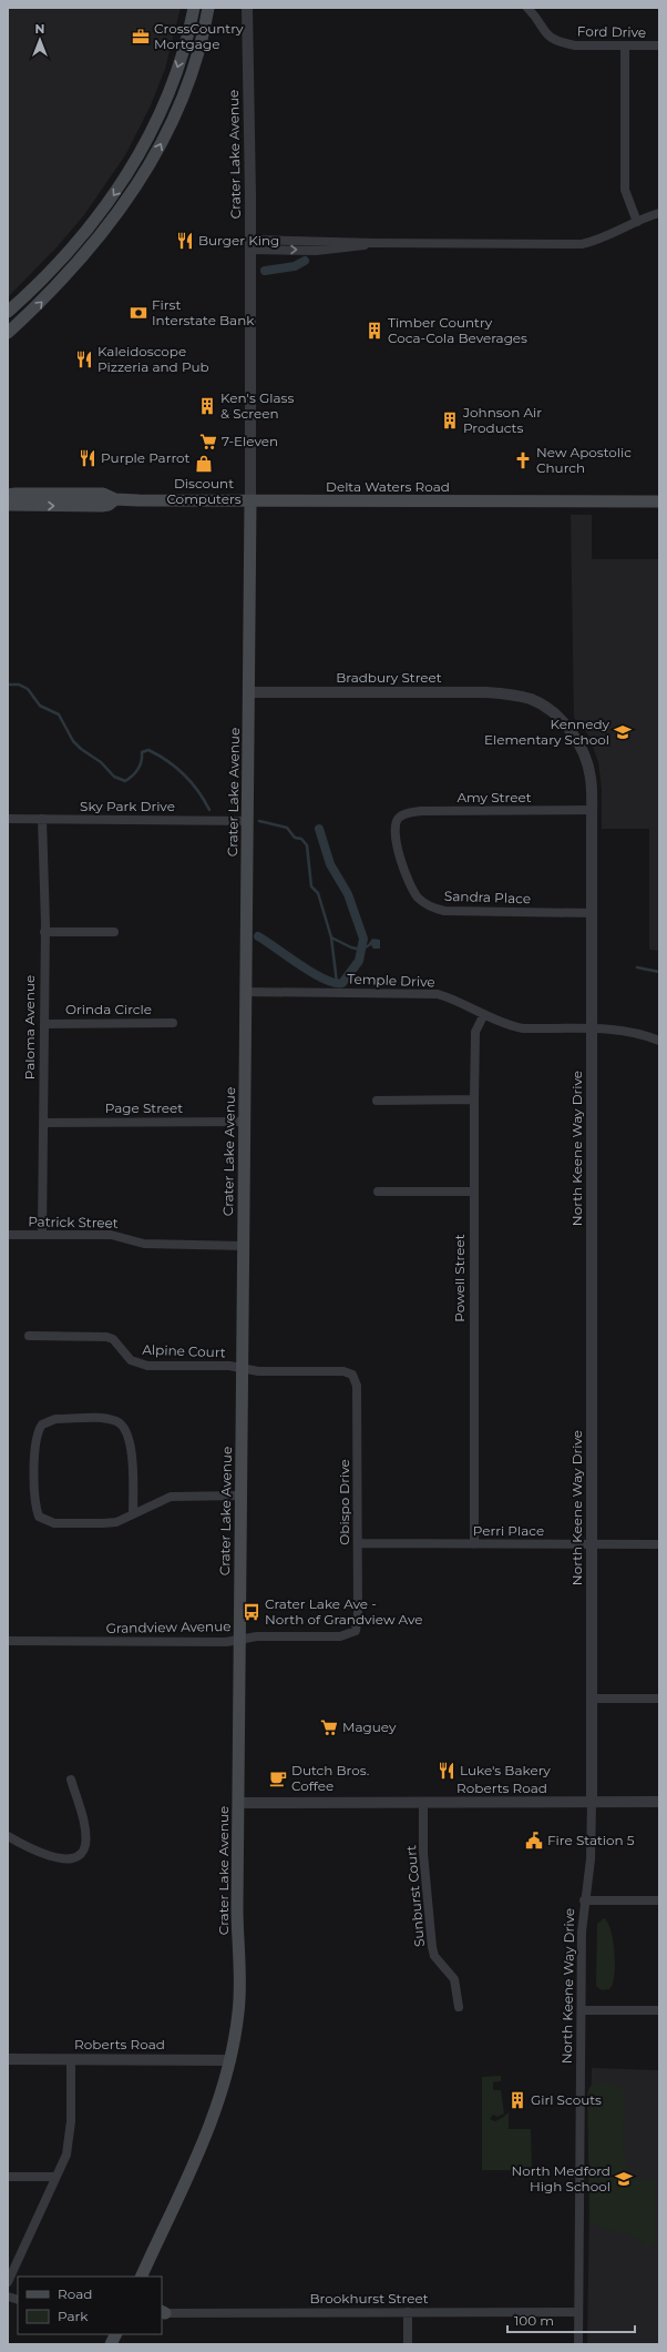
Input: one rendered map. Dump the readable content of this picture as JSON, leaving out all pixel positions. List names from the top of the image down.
{
  "streets": {
    "main road": ["Crater Lake Avenue", "Delta Waters Road"],
    "street": [
      "Ford Drive",
      "Bradbury Street",
      "Amy Street",
      "Sky Park Drive",
      "Sandra Place",
      "Temple Drive",
      "Orinda Circle",
      "Paloma Avenue",
      "Page Street",
      "North Keene Way Drive",
      "Patrick Street",
      "Powell Street",
      "Alpine Court",
      "Obispo Drive",
      "Perri Place",
      "Grandview Avenue",
      "Roberts Road",
      "Sunburst Court",
      "Brookhurst Street"
    ]
  },
  "crossings": [
    ["Crater Lake Avenue", "Delta Waters Road"],
    ["Crater Lake Avenue", "Bradbury Street"],
    ["Crater Lake Avenue", "Sky Park Drive"],
    ["Crater Lake Avenue", "Temple Drive"],
    ["Crater Lake Avenue", "Page Street"],
    ["Crater Lake Avenue", "Patrick Street"],
    ["Crater Lake Avenue", "Alpine Court"],
    ["Crater Lake Avenue", "Grandview Avenue"],
    ["Crater Lake Avenue", "Roberts Road"],
    ["Bradbury Street", "North Keene Way Drive"],
    ["Amy Street", "Sandra Place"],
    ["Amy Street", "North Keene Way Drive"],
    ["Sky Park Drive", "Paloma Avenue"],
    ["Sandra Place", "North Keene Way Drive"],
    ["Temple Drive", "North Keene Way Drive"],
    ["Temple Drive", "Powell Street"],
    ["Orinda Circle", "Paloma Avenue"],
    ["Paloma Avenue", "Page Street"],
    ["Paloma Avenue", "Patrick Street"],
    ["North Keene Way Drive", "Perri Place"],
    ["North Keene Way Drive", "Roberts Road"],
    ["North Keene Way Drive", "Brookhurst Street"],
    ["Powell Street", "Perri Place"],
    ["Alpine Court", "Obispo Drive"],
    ["Obispo Drive", "Perri Place"],
    ["Obispo Drive", "Grandview Avenue"],
    ["Roberts Road", "Sunburst Court"]
  ],
  "places": {
    "office": ["CrossCountry Mortgage"],
    "restaurant": [
      "Burger King",
      "Kaleidoscope Pizzeria and Pub",
      "Purple Parrot",
      "Luke's Bakery"
    ],
    "bank": ["First Interstate Bank"],
    "building": [
      "Timber Country Coca-Cola Beverages",
      "Ken's Glass & Screen",
      "Johnson Air Products",
      "Girl Scouts"
    ],
    "supermarket": ["7-Eleven", "Maguey"],
    "church": ["New Apostolic Church"],
    "shop": ["Discount Computers"],
    "school or university": ["Kennedy Elementary School", "North Medford High School"],
    "bus stop": ["Crater Lake Ave - North of Grandview Ave"],
    "cafe": ["Dutch Bros. Coffee"],
    "public building": ["Fire Station 5"]
  },
  "legend": ["Road", "Park"],
  "scale_bar": "100 m",
  "north": "top"
}
